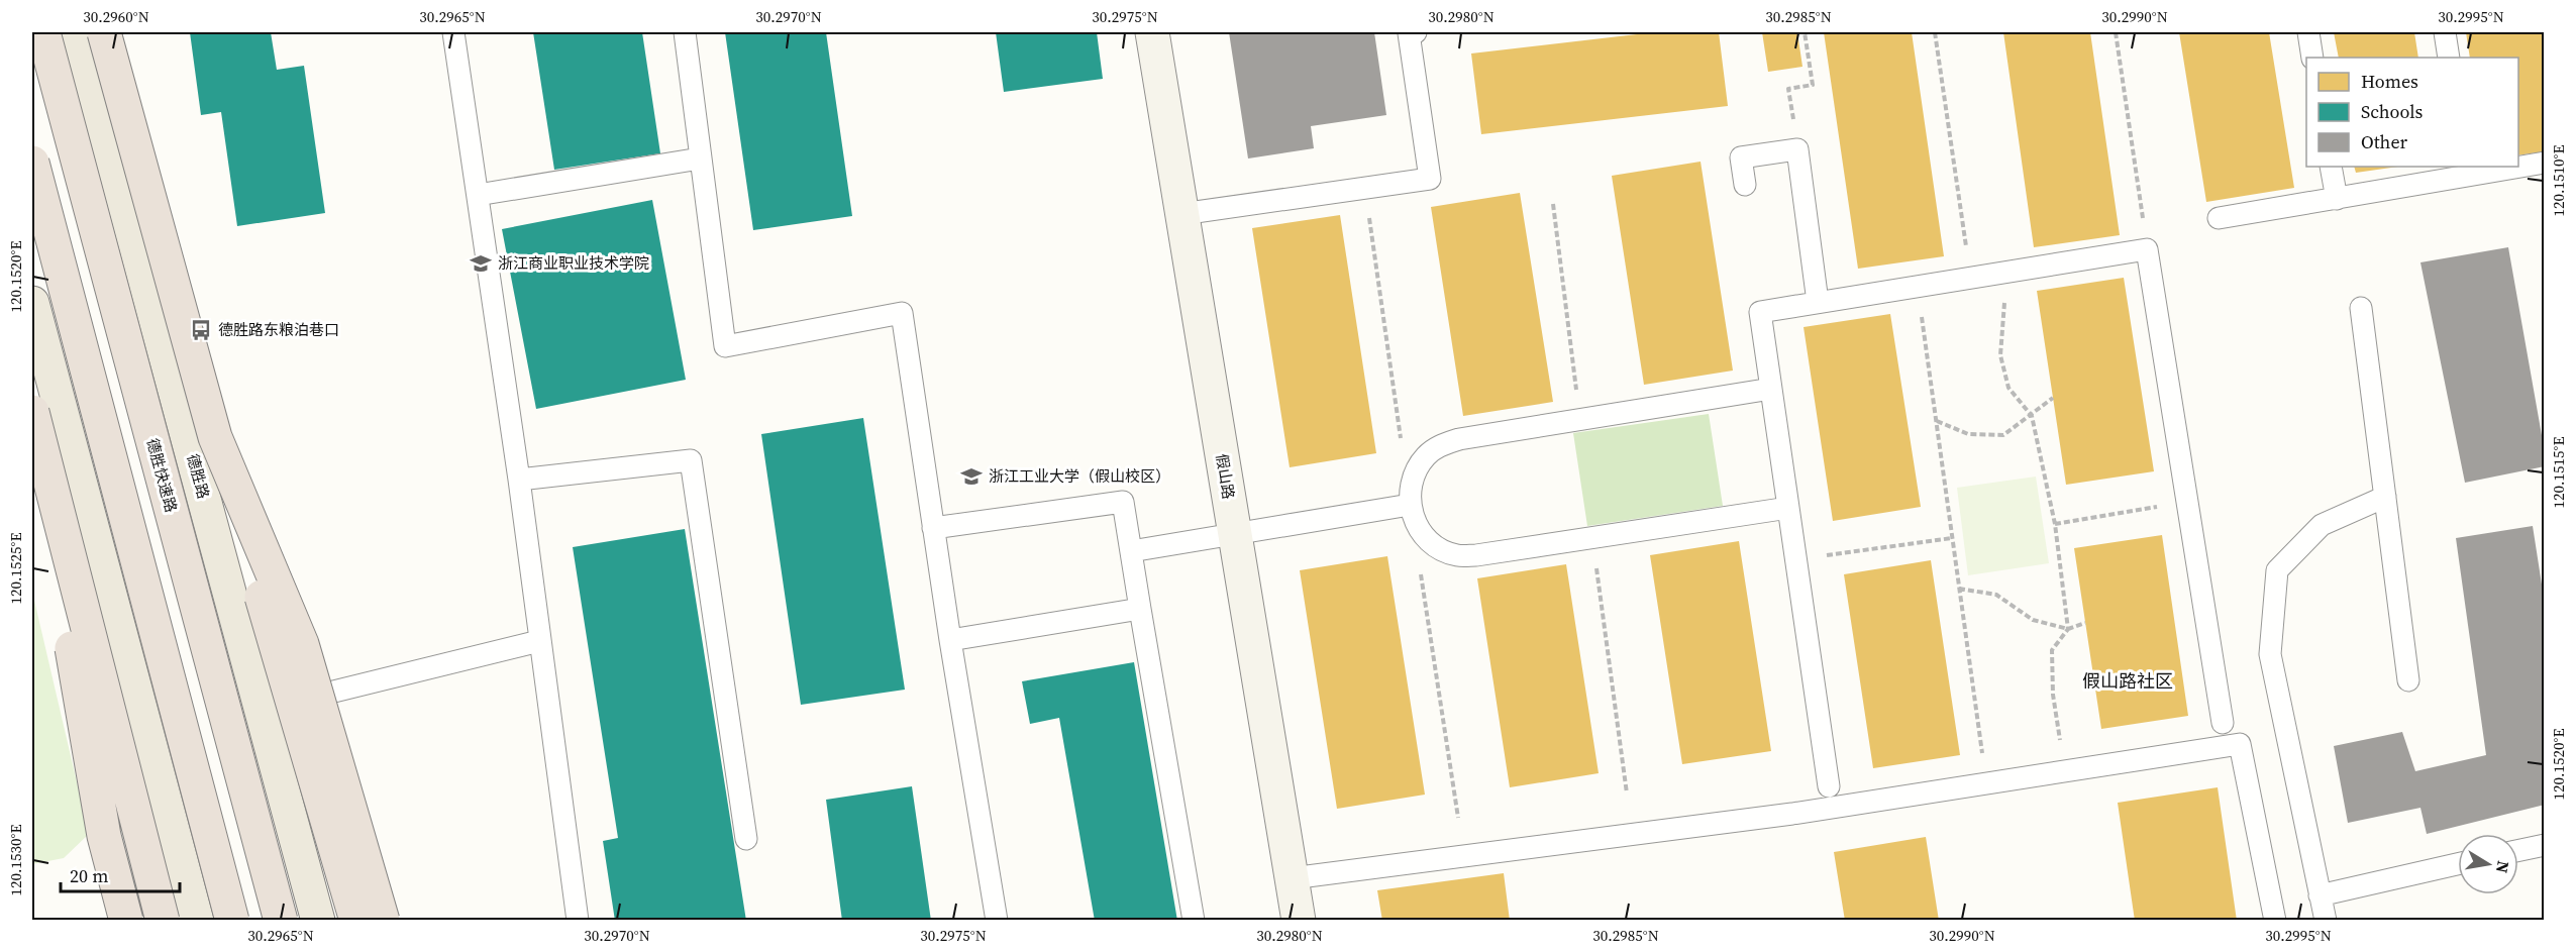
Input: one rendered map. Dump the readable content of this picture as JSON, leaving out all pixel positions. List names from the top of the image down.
{
  "streets": {
    "highway": ["德胜快速路"],
    "main road": ["德胜路"],
    "street": ["假山路"]
  },
  "districts": ["假山路社区"],
  "places": {
    "school or university": ["浙江商业职业技术学院", "浙江工业大学（假山校区）"],
    "bus stop": ["德胜路东粮泊巷口"]
  },
  "legend": ["Homes", "Schools", "Other"],
  "scale_bar": "20 m",
  "north": "right",
  "coordinates": [
    "30.2960°N",
    "30.2965°N",
    "30.2970°N",
    "30.2975°N",
    "30.2980°N",
    "30.2985°N",
    "30.2990°N",
    "30.2995°N",
    "120.1510°E",
    "120.1520°E",
    "120.1515°E",
    "120.1525°E",
    "120.1530°E"
  ]
}
